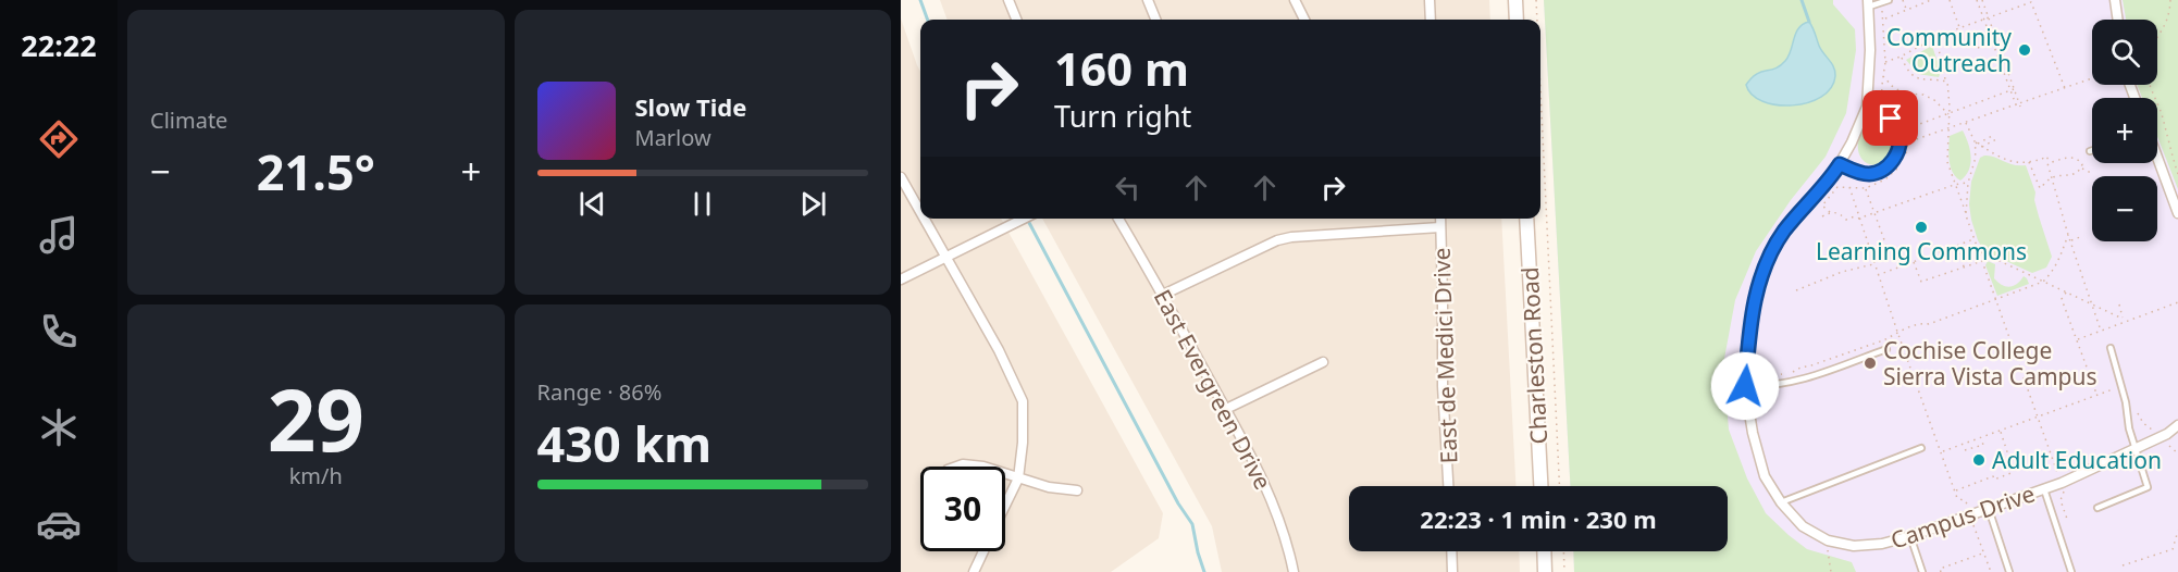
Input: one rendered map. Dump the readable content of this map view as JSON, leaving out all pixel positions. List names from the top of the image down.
{
  "streets": {
    "main road": ["Charleston Road"],
    "street": ["East de Medici Drive", "East Evergreen Drive", "Campus Drive"]
  },
  "places": [
    "Community Outreach",
    "Learning Commons",
    "Cochise College Sierra Vista Campus",
    "Adult Education"
  ],
  "page": {
    "tabs": "22:22",
    "tile": [
      "Climate",
      ["29", "km/h"],
      ["Range · 86%", "430 km"]
    ],
    "map_buttons": ["+", "−"],
    "turn": ["160 m", "Turn right"],
    "song": ["Slow Tide", "Marlow"],
    "heat": ["−", "21.5°", "+"],
    "limit": "30",
    "trip": "22:23 · 1 min · 230 m"
  }
}
